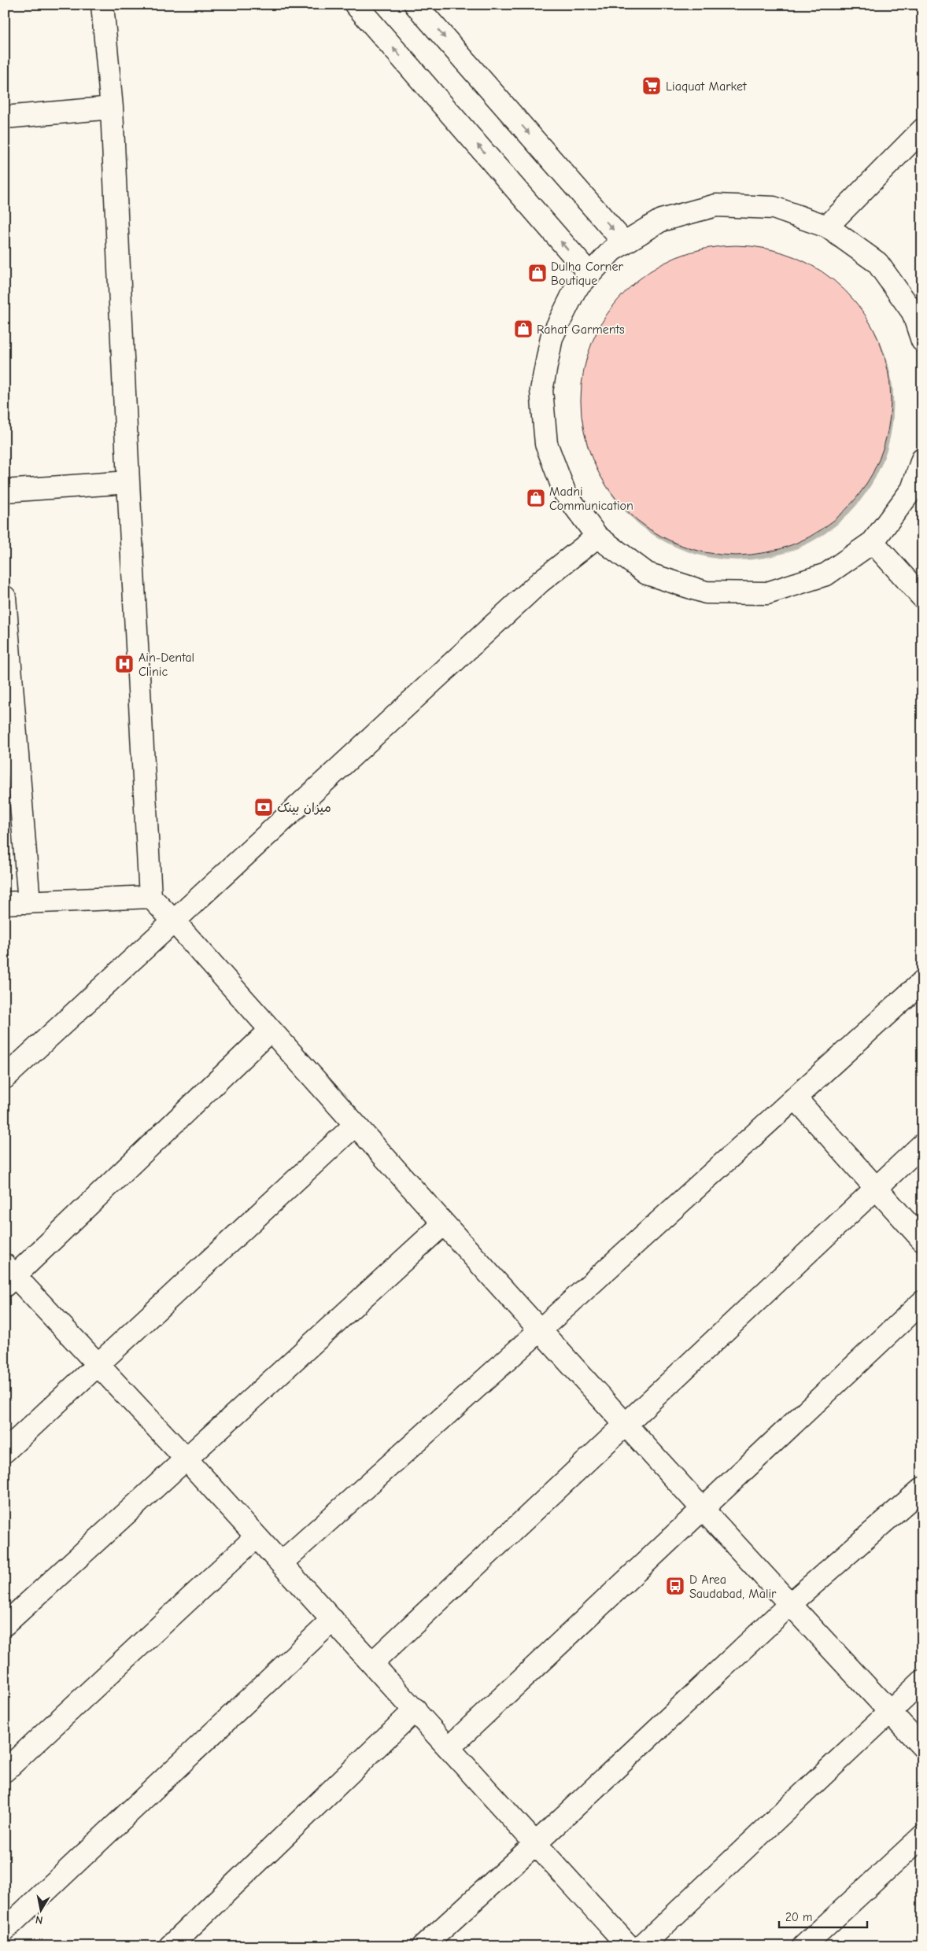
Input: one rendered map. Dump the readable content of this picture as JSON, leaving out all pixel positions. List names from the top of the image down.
{
  "places": {
    "supermarket": ["Liaquat Market"],
    "shop": ["Dulha Corner Boutique", "Rahat Garments", "Madni Communication"],
    "hospital": ["Ain-Dental Clinic"],
    "bank": ["میزان بینک"],
    "bus stop": ["D Area Saudabad, Malir"]
  },
  "scale_bar": "20 m",
  "north": "bottom"
}
